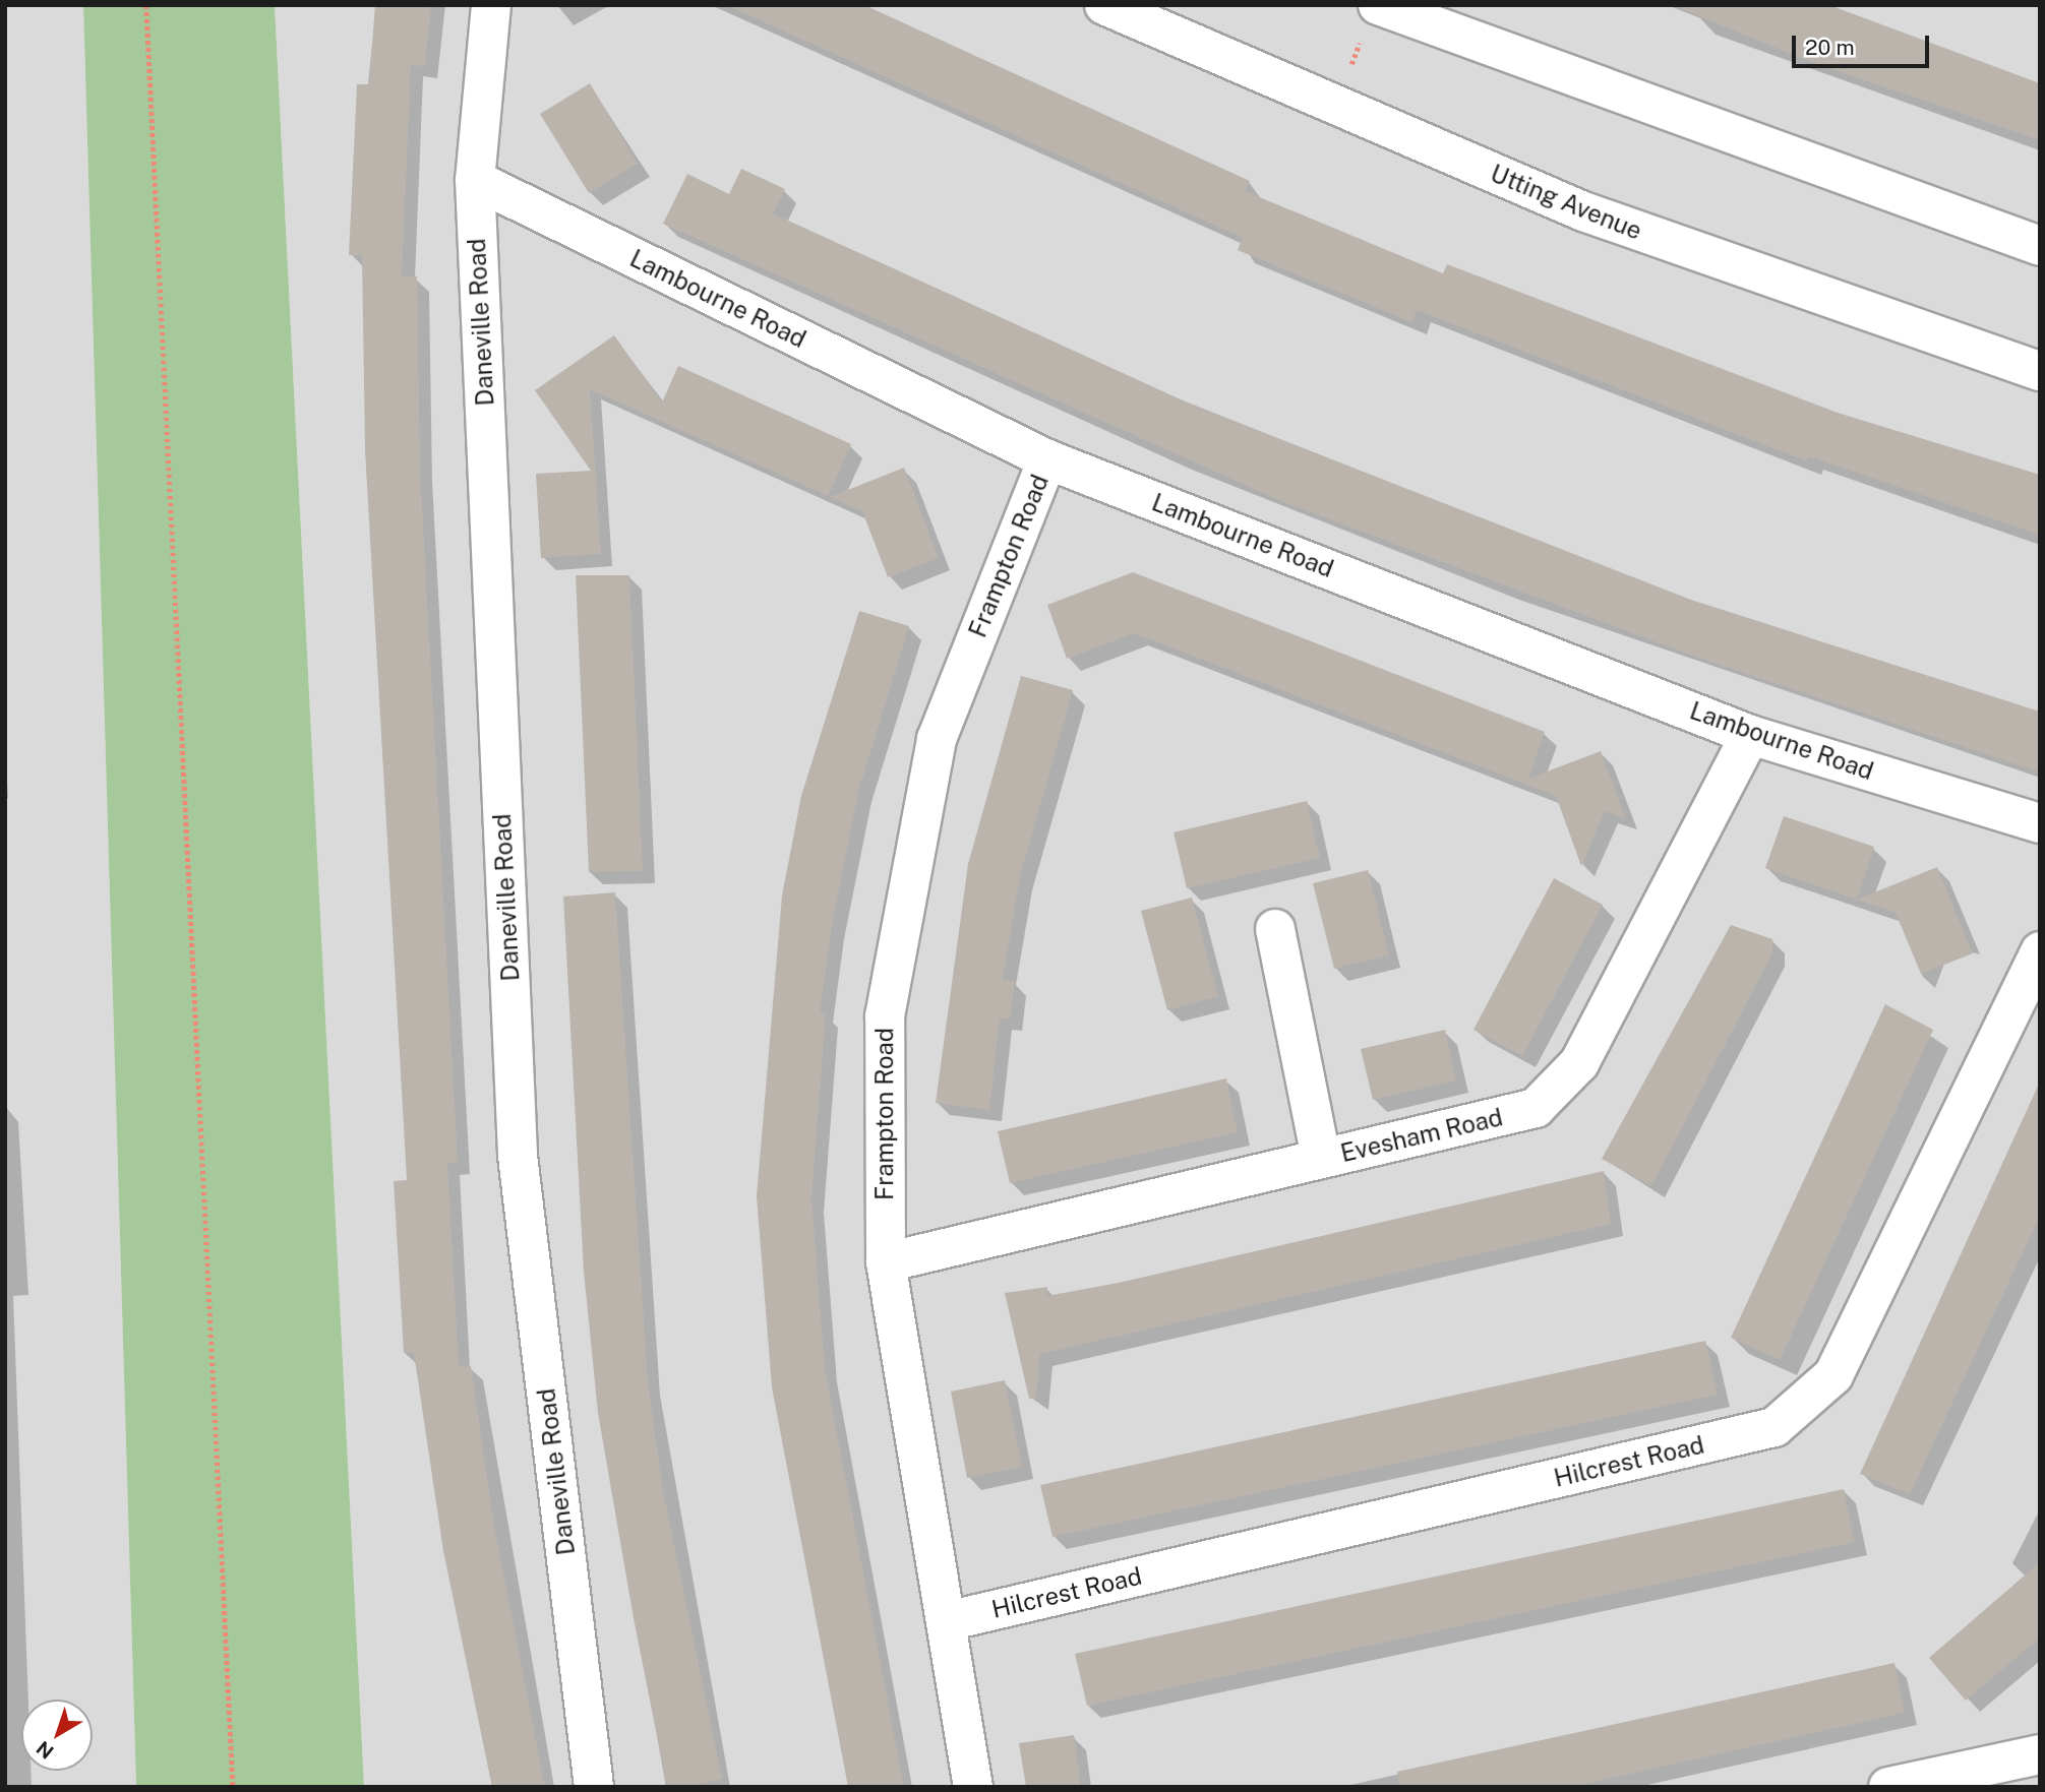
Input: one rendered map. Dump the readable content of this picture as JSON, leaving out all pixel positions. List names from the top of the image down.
{
  "streets": {
    "street": [
      "Utting Avenue",
      "Lambourne Road",
      "Daneville Road",
      "Frampton Road",
      "Evesham Road",
      "Hilcrest Road"
    ]
  },
  "crossings": [
    ["Lambourne Road", "Daneville Road"],
    ["Lambourne Road", "Frampton Road"],
    ["Lambourne Road", "Evesham Road"],
    ["Frampton Road", "Evesham Road"],
    ["Frampton Road", "Hilcrest Road"]
  ],
  "scale_bar": "20 m",
  "north": "bottom left"
}
